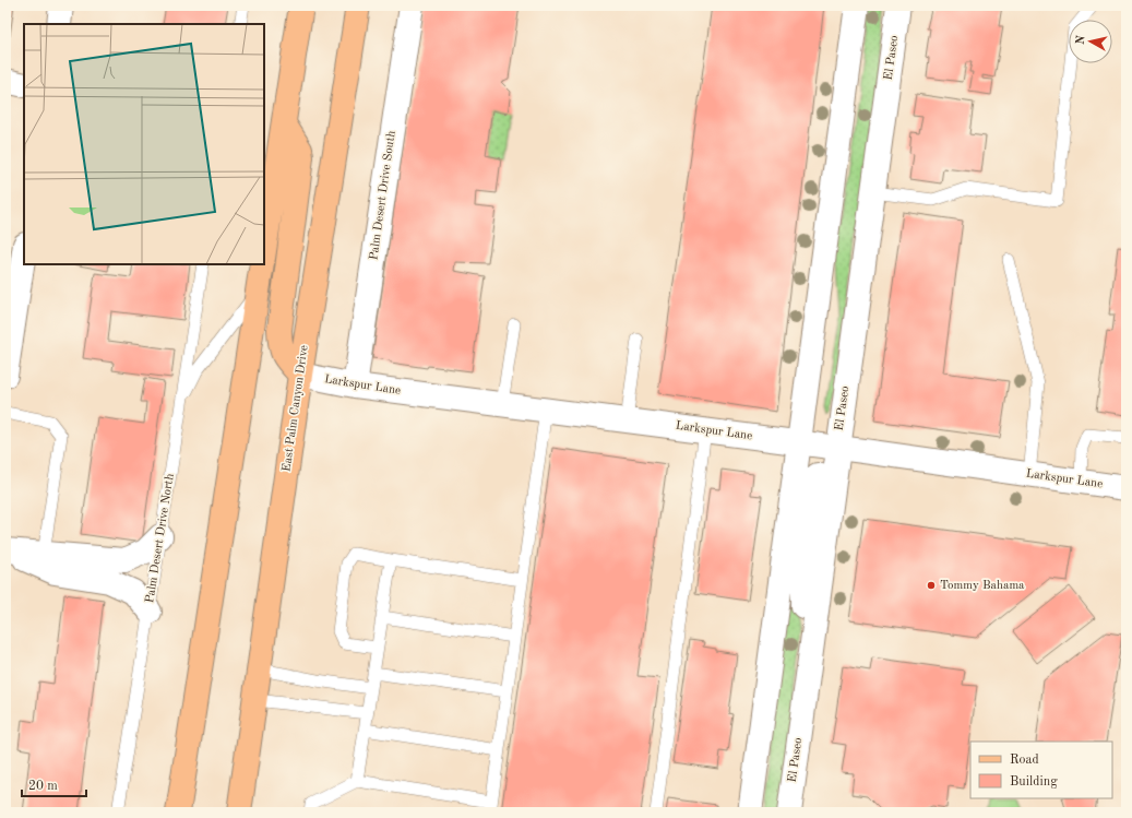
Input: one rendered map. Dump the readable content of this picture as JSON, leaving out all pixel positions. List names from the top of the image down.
{
  "streets": {
    "main road": ["East Palm Canyon Drive"],
    "street": ["El Paseo", "Palm Desert Drive South", "Larkspur Lane"],
    "lane": ["Palm Desert Drive North"]
  },
  "crossings": [
    ["El Paseo", "Larkspur Lane"],
    ["Palm Desert Drive South", "Larkspur Lane"],
    ["Larkspur Lane", "East Palm Canyon Drive"]
  ],
  "places": ["Tommy Bahama"],
  "legend": ["Road", "Building"],
  "scale_bar": "20 m",
  "north": "left"
}
